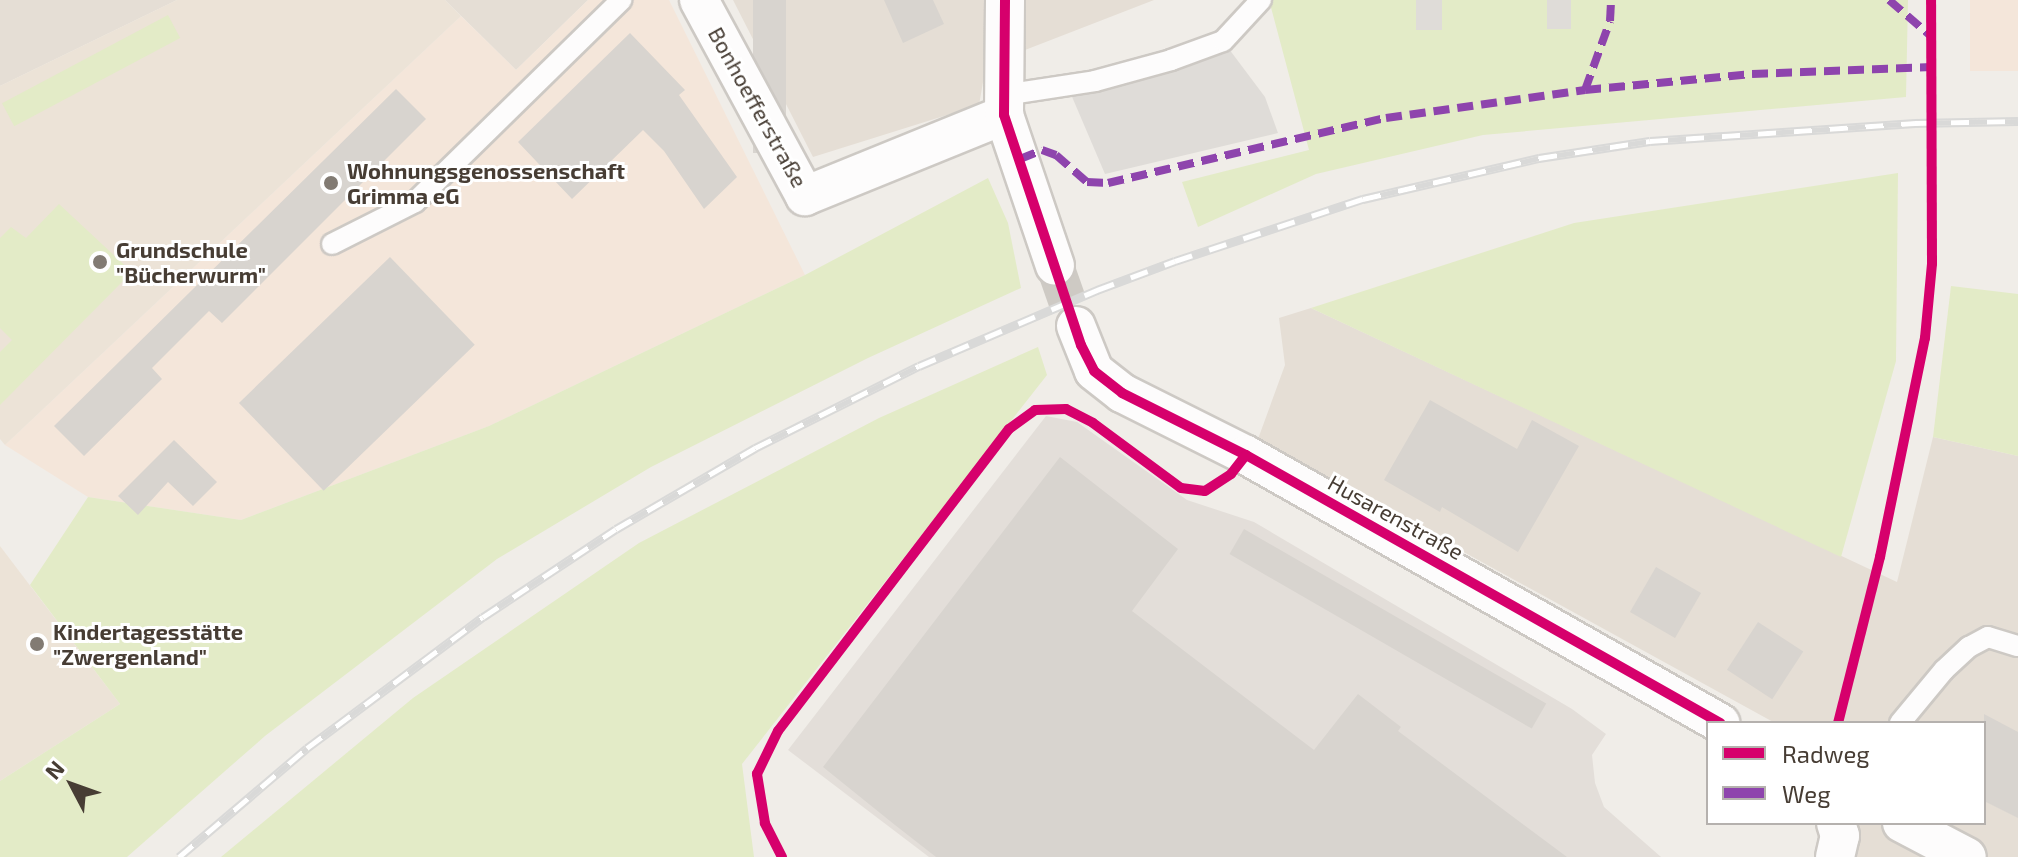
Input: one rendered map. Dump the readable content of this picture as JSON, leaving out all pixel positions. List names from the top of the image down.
{
  "streets": {
    "street": ["Bonhoefferstraße", "Husarenstraße"]
  },
  "places": ["Wohnungsgenossenschaft Grimma eG", "Grundschule \"Bücherwurm\"", "Kindertagesstätte \"Zwergenland\""],
  "legend": ["Radweg", "Weg"],
  "north": "top left"
}
